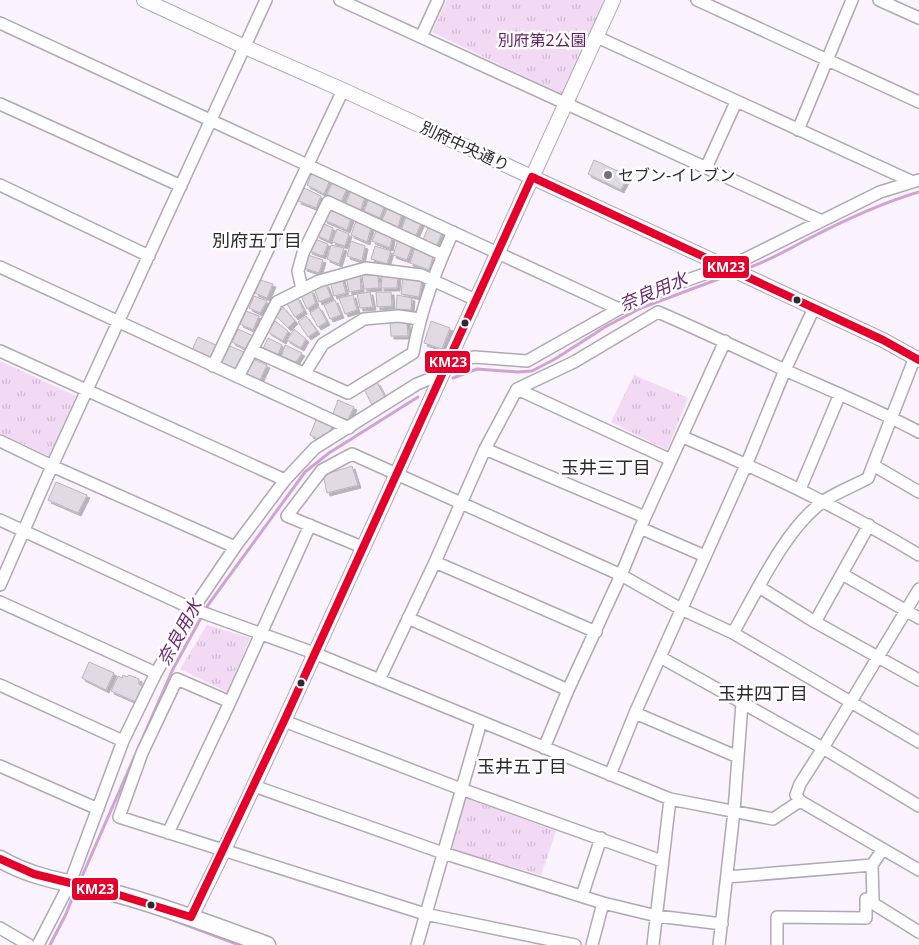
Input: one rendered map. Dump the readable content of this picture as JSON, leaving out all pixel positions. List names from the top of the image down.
{
  "streets": {
    "street": ["別府中央通り"]
  },
  "districts": [
    "別府五丁目",
    "玉井三丁目",
    "玉井四丁目",
    "玉井五丁目"
  ],
  "water": ["奈良用水"],
  "parks": ["別府第2公園"],
  "places": ["セブン-イレブン"],
  "lines": ["transit line KM23"]
}
